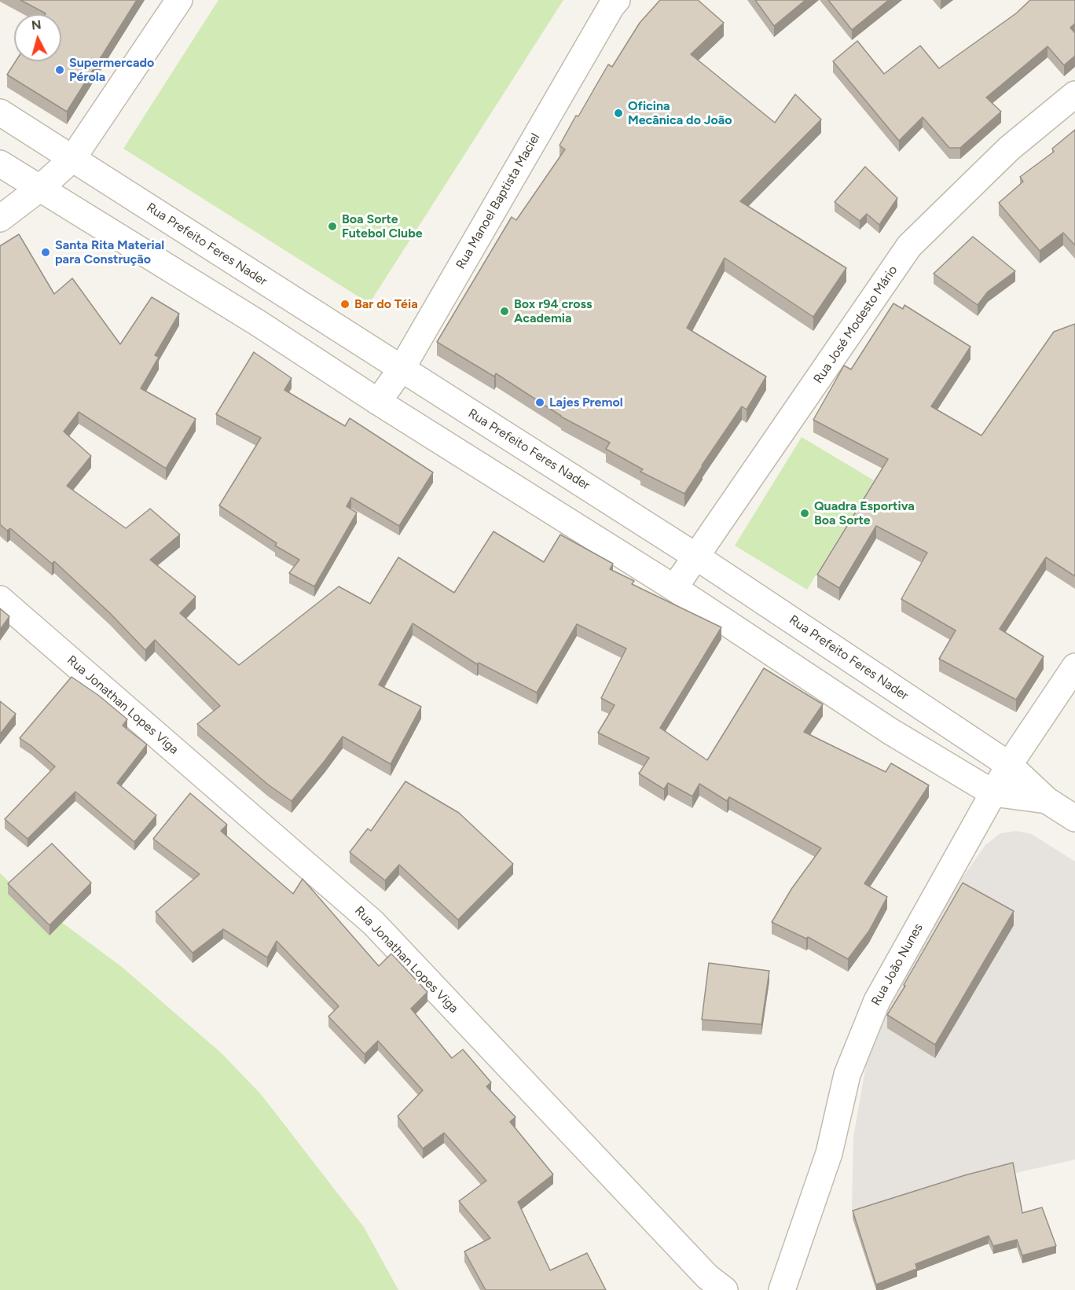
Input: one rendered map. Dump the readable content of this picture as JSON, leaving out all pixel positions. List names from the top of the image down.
{
  "streets": {
    "street": [
      "Rua Manoel Baptista Maciel",
      "Rua Prefeito Feres Nader",
      "Rua José Modesto Mário",
      "Rua Jonathan Lopes Viga",
      "Rua João Nunes"
    ]
  },
  "crossings": [
    ["Rua Manoel Baptista Maciel", "Rua Prefeito Feres Nader"],
    ["Rua Prefeito Feres Nader", "Rua José Modesto Mário"],
    ["Rua Prefeito Feres Nader", "Rua João Nunes"]
  ],
  "places": [
    "Supermercado Pérola",
    "Oficina Mecânica do João",
    "Boa Sorte Futebol Clube",
    "Santa Rita Material para Construção",
    "Bar do Téia",
    "Box r94 cross Academia",
    "Lajes Premol",
    "Quadra Esportiva Boa Sorte"
  ],
  "north": "top"
}
